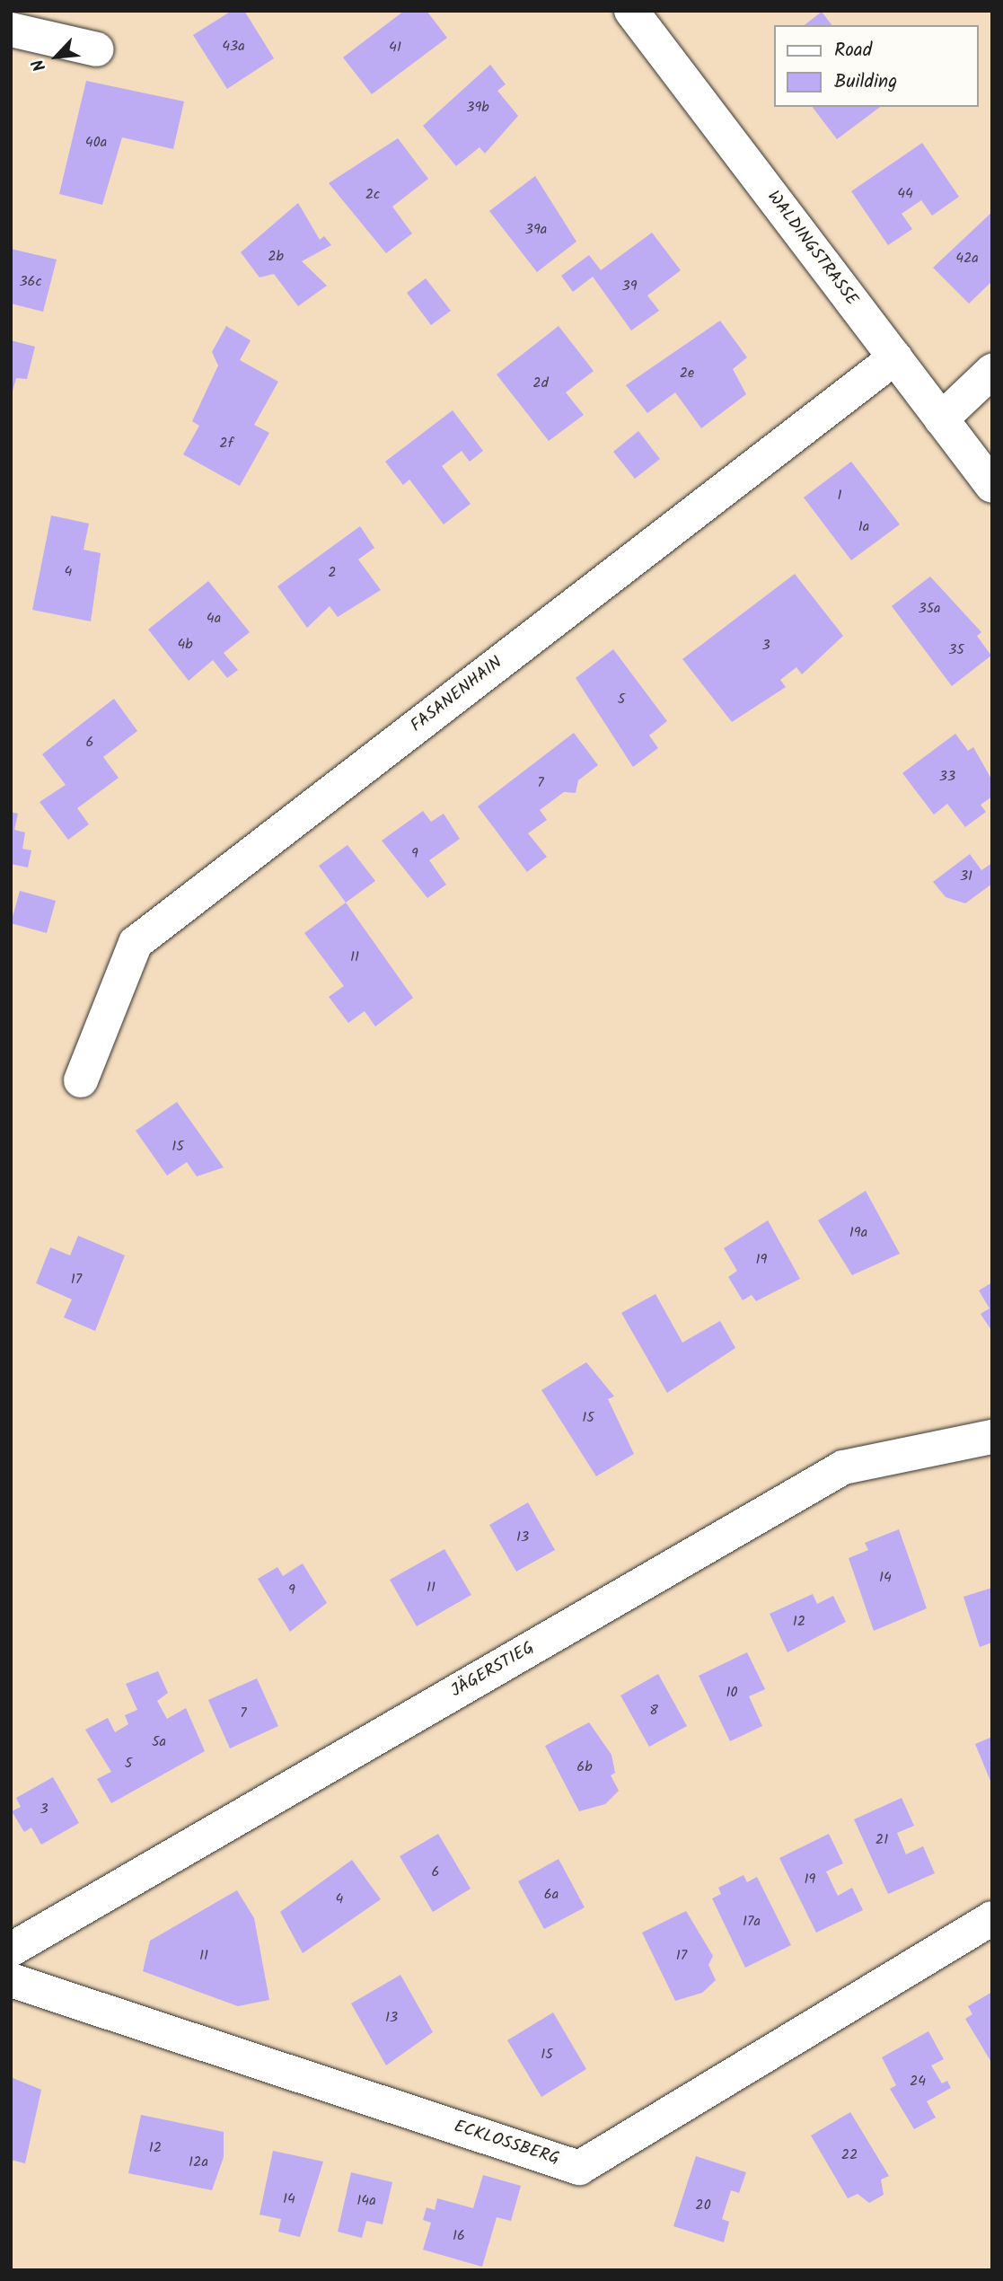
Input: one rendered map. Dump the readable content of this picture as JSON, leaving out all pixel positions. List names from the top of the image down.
{
  "streets": {
    "street": [
      "WALDINGSTRASSE",
      "FASANENHAIN",
      "JÄGERSTIEG",
      "ECKLOSSBERG"
    ]
  },
  "crossings": [
    ["WALDINGSTRASSE", "FASANENHAIN"]
  ],
  "house_numbers": [
    "43a",
    "41",
    "39b",
    "40a",
    "44",
    "2c",
    "39a",
    "2b",
    "42a",
    "36c",
    "39",
    "2e",
    "2d",
    "2f",
    "1",
    "1a",
    "4",
    "2",
    "35a",
    "4a",
    "4b",
    "3",
    "35",
    "5",
    "6",
    "33",
    "7",
    "9",
    "31",
    "11",
    "15",
    "19a",
    "19",
    "17",
    "15",
    "13",
    "14",
    "11",
    "9",
    "12",
    "10",
    "8",
    "7",
    "5a",
    "5",
    "6b",
    "3",
    "21",
    "6",
    "19",
    "6a",
    "4",
    "17a",
    "11",
    "17",
    "13",
    "15",
    "24",
    "12",
    "22",
    "12a",
    "14",
    "14a",
    "20",
    "16"
  ],
  "legend": ["Road", "Building"],
  "north": "bottom left"
}
